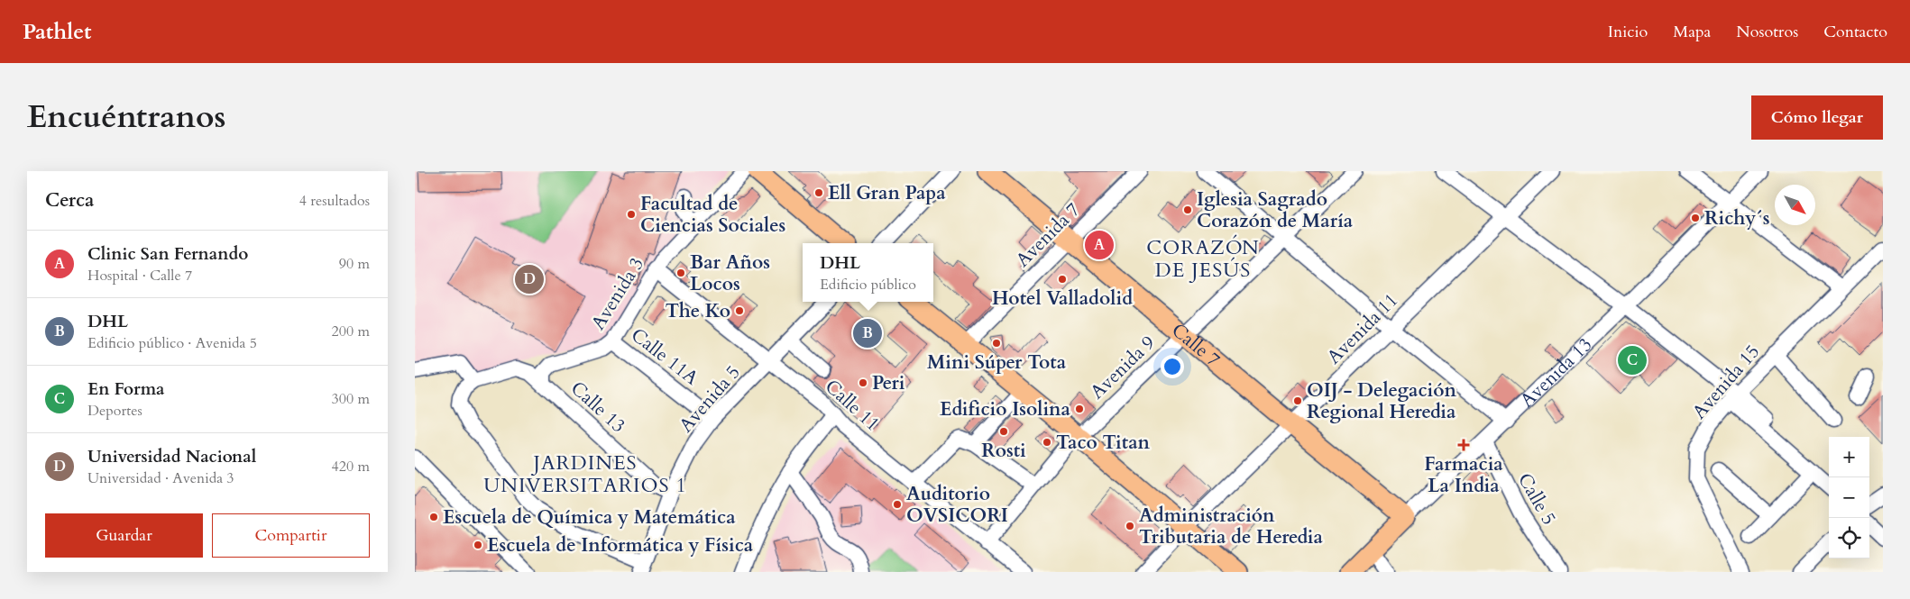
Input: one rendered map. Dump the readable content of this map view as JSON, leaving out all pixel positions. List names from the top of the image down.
{
  "streets": {
    "main road": ["Calle 7", "Avenida 13"],
    "street": [
      "Avenida 7",
      "Avenida 3",
      "Avenida 11",
      "Calle 11A",
      "Avenida 9",
      "Avenida 15",
      "Avenida 5",
      "Calle 11",
      "Calle 13",
      "Calle 5"
    ]
  },
  "crossings": [
    ["Avenida 7", "Calle 7"],
    ["Avenida 3", "Calle 11A"],
    ["Avenida 3", "Calle 11"],
    ["Avenida 3", "Calle 13"],
    ["Avenida 11", "Calle 7"],
    ["Calle 7", "Avenida 9"],
    ["Calle 7", "Avenida 13"],
    ["Calle 11A", "Avenida 5"],
    ["Avenida 9", "Calle 11"],
    ["Avenida 13", "Calle 5"],
    ["Avenida 5", "Calle 11"],
    ["Avenida 5", "Calle 13"]
  ],
  "districts": ["CORAZÓN DE JESÚS", "JARDINES UNIVERSITARIOS 1"],
  "places": {
    "other": [
      "Ell Gran Papa",
      "Iglesia Sagrado Corazón de María",
      "Facultad de Ciencias Sociales",
      "Richy´s",
      "Bar Años Locos",
      "Hotel Valladolid",
      "The Ko",
      "Mini Súper Tota",
      "Peri",
      "OIJ - Delegación Regional Heredia",
      "Edificio Isolina",
      "Rosti",
      "Taco Titan",
      "Auditorio OVSICORI",
      "Escuela de Química y Matemática",
      "Administración Tributaria de Heredia",
      "Escuela de Informática y Física"
    ],
    "health": ["Farmacia La India"]
  },
  "north": "bottom right",
  "page": {
    "header": "Pathlet",
    "nav": [
      "Inicio",
      "Mapa",
      "Nosotros",
      "Contacto"
    ],
    "title": "Encuéntranos",
    "buttons": [
      "Cómo llegar",
      ["Guardar", "Compartir"]
    ],
    "heading": ["Cerca", "4 resultados"],
    "pins": [
      "A",
      "D",
      "B",
      "C"
    ],
    "list": [
      {
        "mark": "A",
        "name": "Clinic San Fernando",
        "note": "Hospital · Calle 7",
        "value": "90 m"
      },
      {
        "mark": "B",
        "name": "DHL",
        "note": "Edificio público · Avenida 5",
        "value": "200 m"
      },
      {
        "mark": "C",
        "name": "En Forma",
        "note": "Deportes",
        "value": "300 m"
      },
      {
        "mark": "D",
        "name": "Universidad Nacional",
        "note": "Universidad · Avenida 3",
        "value": "420 m"
      }
    ],
    "popup": ["DHL", "Edificio público"],
    "map_buttons": ["+", "−"]
  }
}
